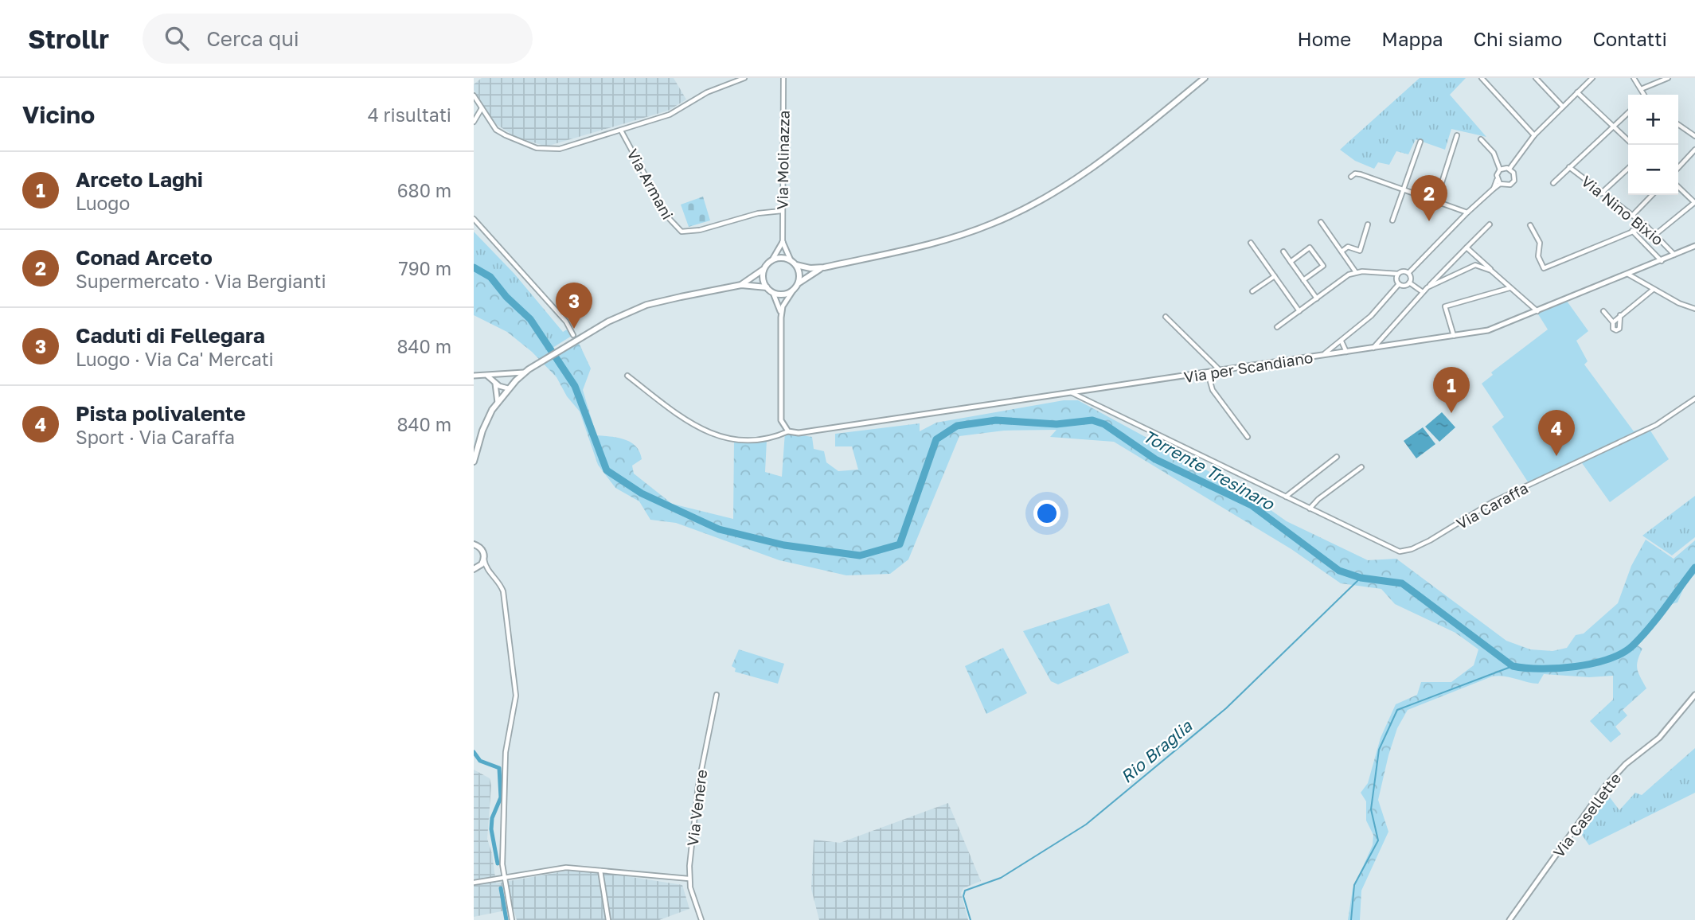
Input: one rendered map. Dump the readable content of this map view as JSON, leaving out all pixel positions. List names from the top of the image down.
{
  "streets": {
    "street": [
      "Via Molinazza",
      "Via Armani",
      "Via Nino Bixio",
      "Via per Scandiano",
      "Via Caraffa",
      "Via Venere",
      "Via Casellette"
    ]
  },
  "crossings": [
    ["Via Molinazza", "Via Armani"],
    ["Via Nino Bixio", "Via per Scandiano"],
    ["Via per Scandiano", "Via Caraffa"]
  ],
  "water": ["Torrente Tresinaro", "Rio Braglia"],
  "page": {
    "header": "Strollr",
    "search": "Cerca qui",
    "nav": [
      "Home",
      "Mappa",
      "Chi siamo",
      "Contatti"
    ],
    "heading": ["Vicino", "4 risultati"],
    "map_buttons": ["+", "−"],
    "list": [
      {
        "mark": "1",
        "name": "Arceto Laghi",
        "note": "Luogo",
        "value": "680 m"
      },
      {
        "mark": "2",
        "name": "Conad Arceto",
        "note": "Supermercato · Via Bergianti",
        "value": "790 m"
      },
      {
        "mark": "3",
        "name": "Caduti di Fellegara",
        "note": "Luogo · Via Ca' Mercati",
        "value": "840 m"
      },
      {
        "mark": "4",
        "name": "Pista polivalente",
        "note": "Sport · Via Caraffa",
        "value": "840 m"
      }
    ],
    "pins": [
      "2",
      "3",
      "1",
      "4"
    ]
  }
}
